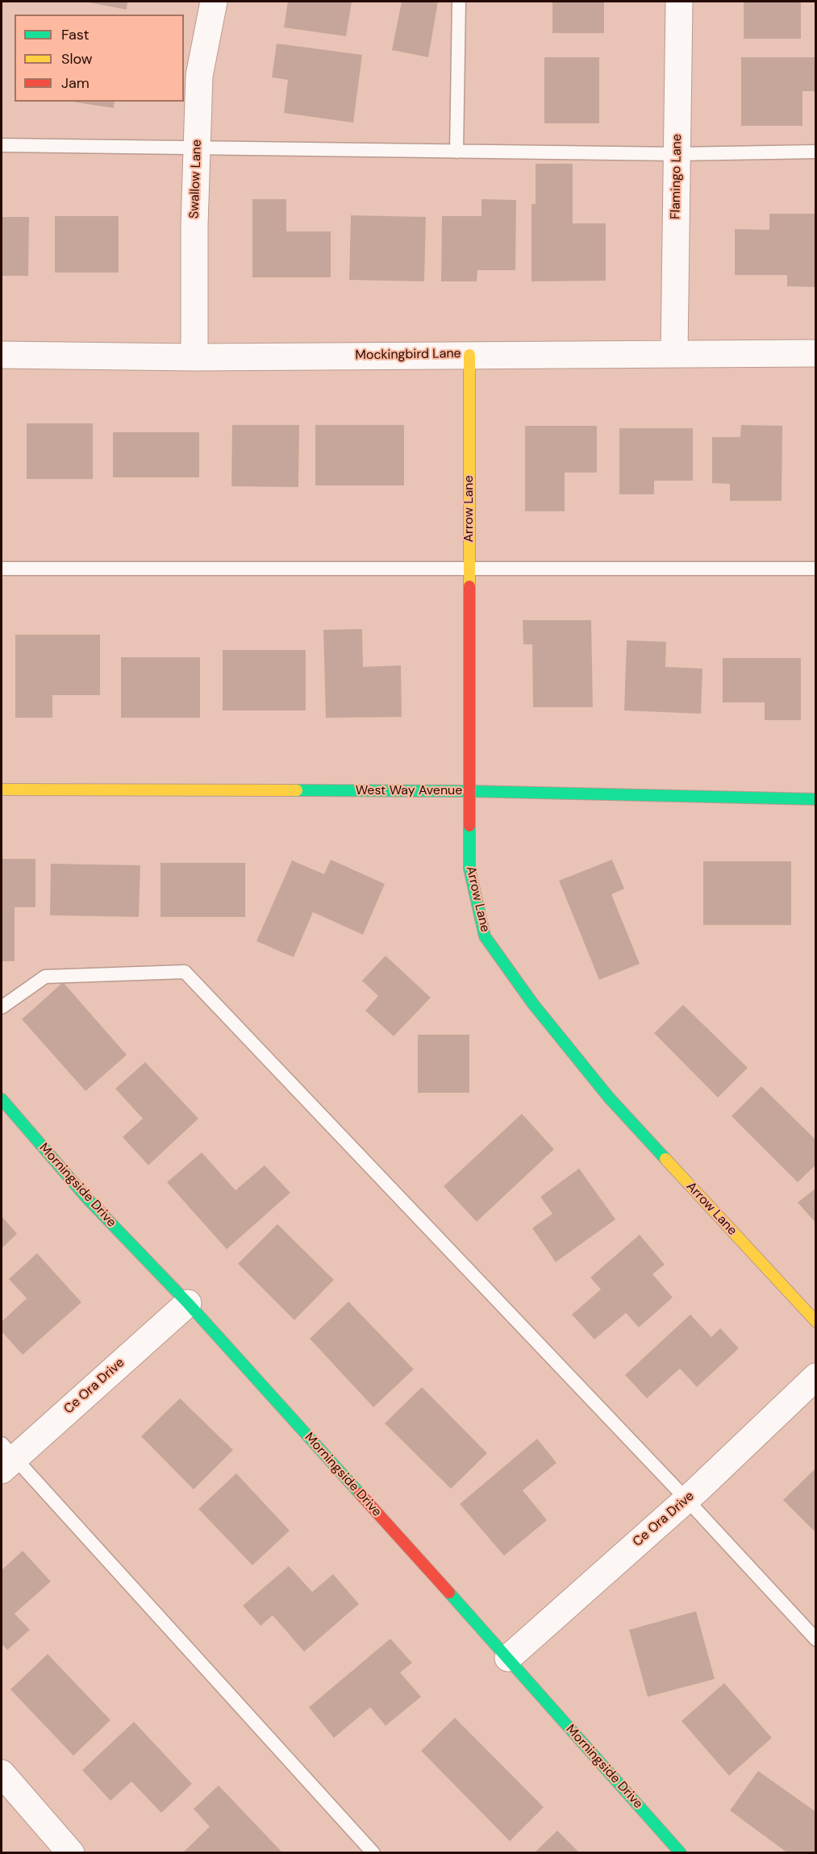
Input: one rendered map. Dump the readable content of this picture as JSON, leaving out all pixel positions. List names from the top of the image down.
{
  "streets": {
    "street": [
      "Flamingo Lane",
      "Swallow Lane",
      "Mockingbird Lane",
      "Arrow Lane",
      "West Way Avenue",
      "Morningside Drive",
      "Ce Ora Drive"
    ]
  },
  "crossings": [
    ["Flamingo Lane", "Mockingbird Lane"],
    ["Swallow Lane", "Mockingbird Lane"],
    ["Mockingbird Lane", "Arrow Lane"],
    ["Arrow Lane", "West Way Avenue"],
    ["Morningside Drive", "Ce Ora Drive"]
  ],
  "legend": ["Fast", "Slow", "Jam"]
}
